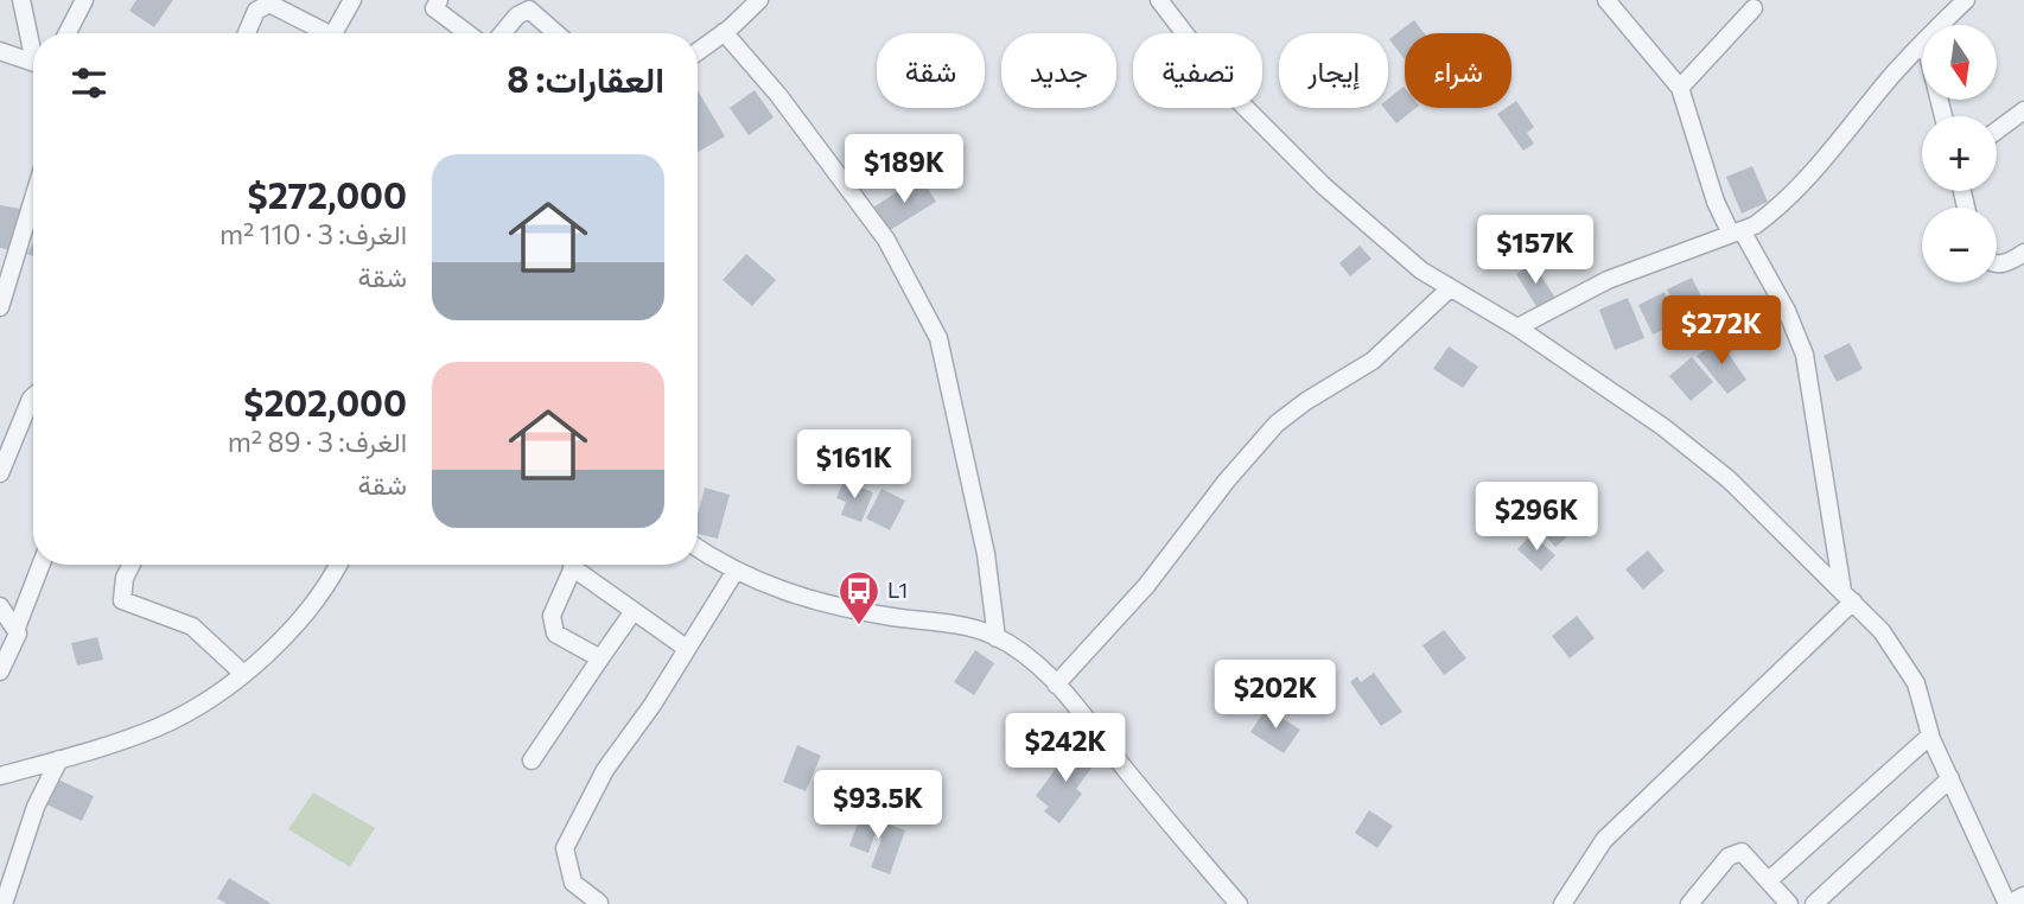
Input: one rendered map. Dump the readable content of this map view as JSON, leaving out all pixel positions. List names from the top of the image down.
{
  "places": {
    "bus stop": ["L1"]
  },
  "north": "bottom",
  "page": {
    "map_buttons": ["+", "−"],
    "chip": [
      "شراء",
      "إيجار",
      "تصفية",
      "جديد",
      "شقة"
    ],
    "heading": "العقارات: 8",
    "list": [
      {
        "name": "$272,000",
        "note": "الغرف: 3 · 110 m² · شقة"
      },
      {
        "name": "$202,000",
        "note": "الغرف: 3 · 89 m² · شقة"
      }
    ],
    "price": [
      "$189K",
      "$157K",
      "$272K",
      "$161K",
      "$296K",
      "$202K",
      "$242K",
      "$93.5K"
    ]
  }
}
